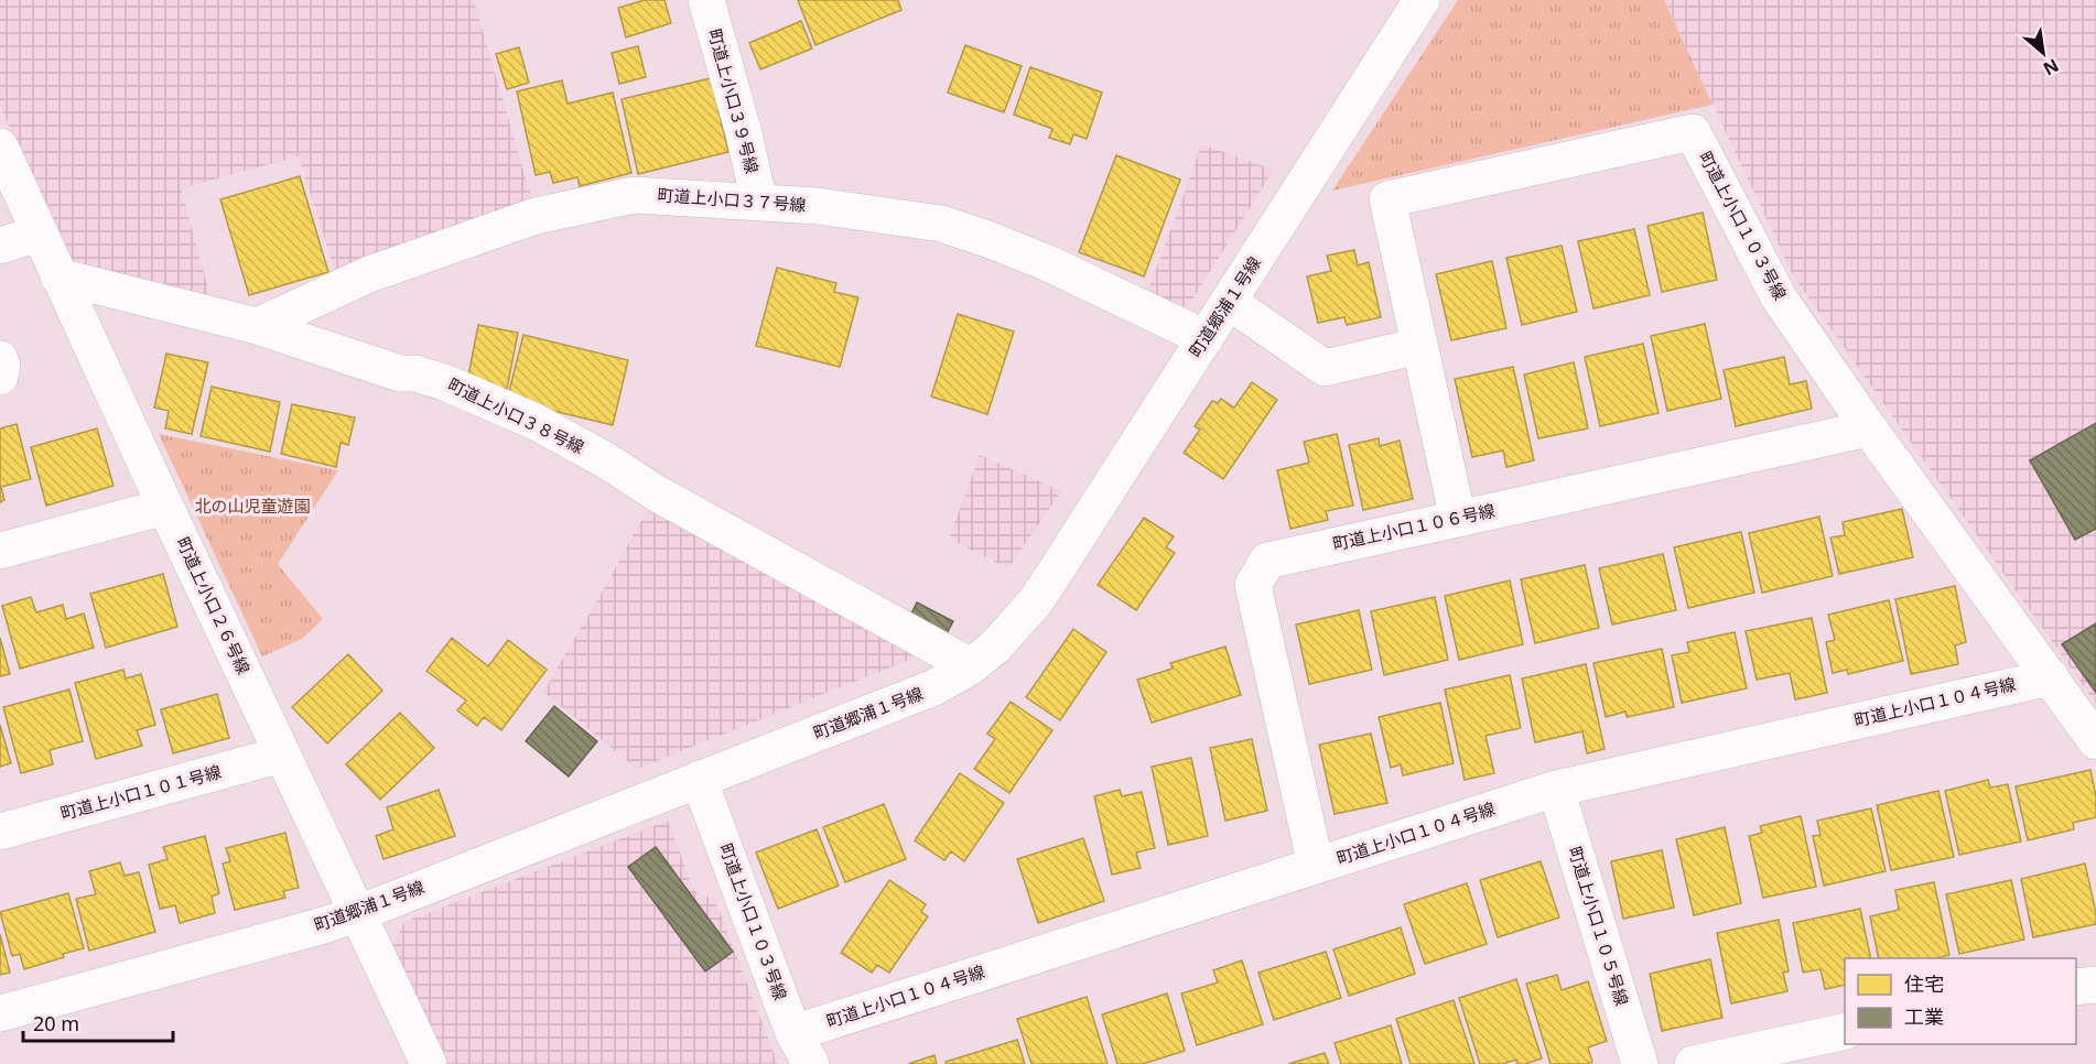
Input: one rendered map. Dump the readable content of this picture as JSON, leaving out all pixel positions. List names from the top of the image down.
{
  "streets": {
    "street": [
      "町道上小口３９号線",
      "町道上小口３７号線",
      "町道上小口１０３号線",
      "町道郷浦１号線",
      "町道上小口３８号線",
      "町道上小口１０６号線",
      "町道上小口２６号線",
      "町道上小口１０４号線",
      "町道上小口１０１号線",
      "町道上小口１０５号線"
    ]
  },
  "crossings": [
    ["町道上小口３９号線", "町道上小口３７号線"],
    ["町道上小口３７号線", "町道郷浦１号線"],
    ["町道上小口３７号線", "町道上小口３８号線"],
    ["町道上小口１０３号線", "町道郷浦１号線"],
    ["町道上小口１０３号線", "町道上小口１０６号線"],
    ["町道上小口１０３号線", "町道上小口１０４号線"],
    ["町道郷浦１号線", "町道上小口３８号線"],
    ["町道郷浦１号線", "町道上小口２６号線"],
    ["町道上小口３８号線", "町道上小口２６号線"],
    ["町道上小口１０６号線", "町道上小口１０４号線"],
    ["町道上小口２６号線", "町道上小口１０１号線"],
    ["町道上小口１０４号線", "町道上小口１０５号線"]
  ],
  "parks": ["北の山児童遊園"],
  "legend": ["住宅", "工業"],
  "scale_bar": "20 m",
  "north": "bottom right"
}
